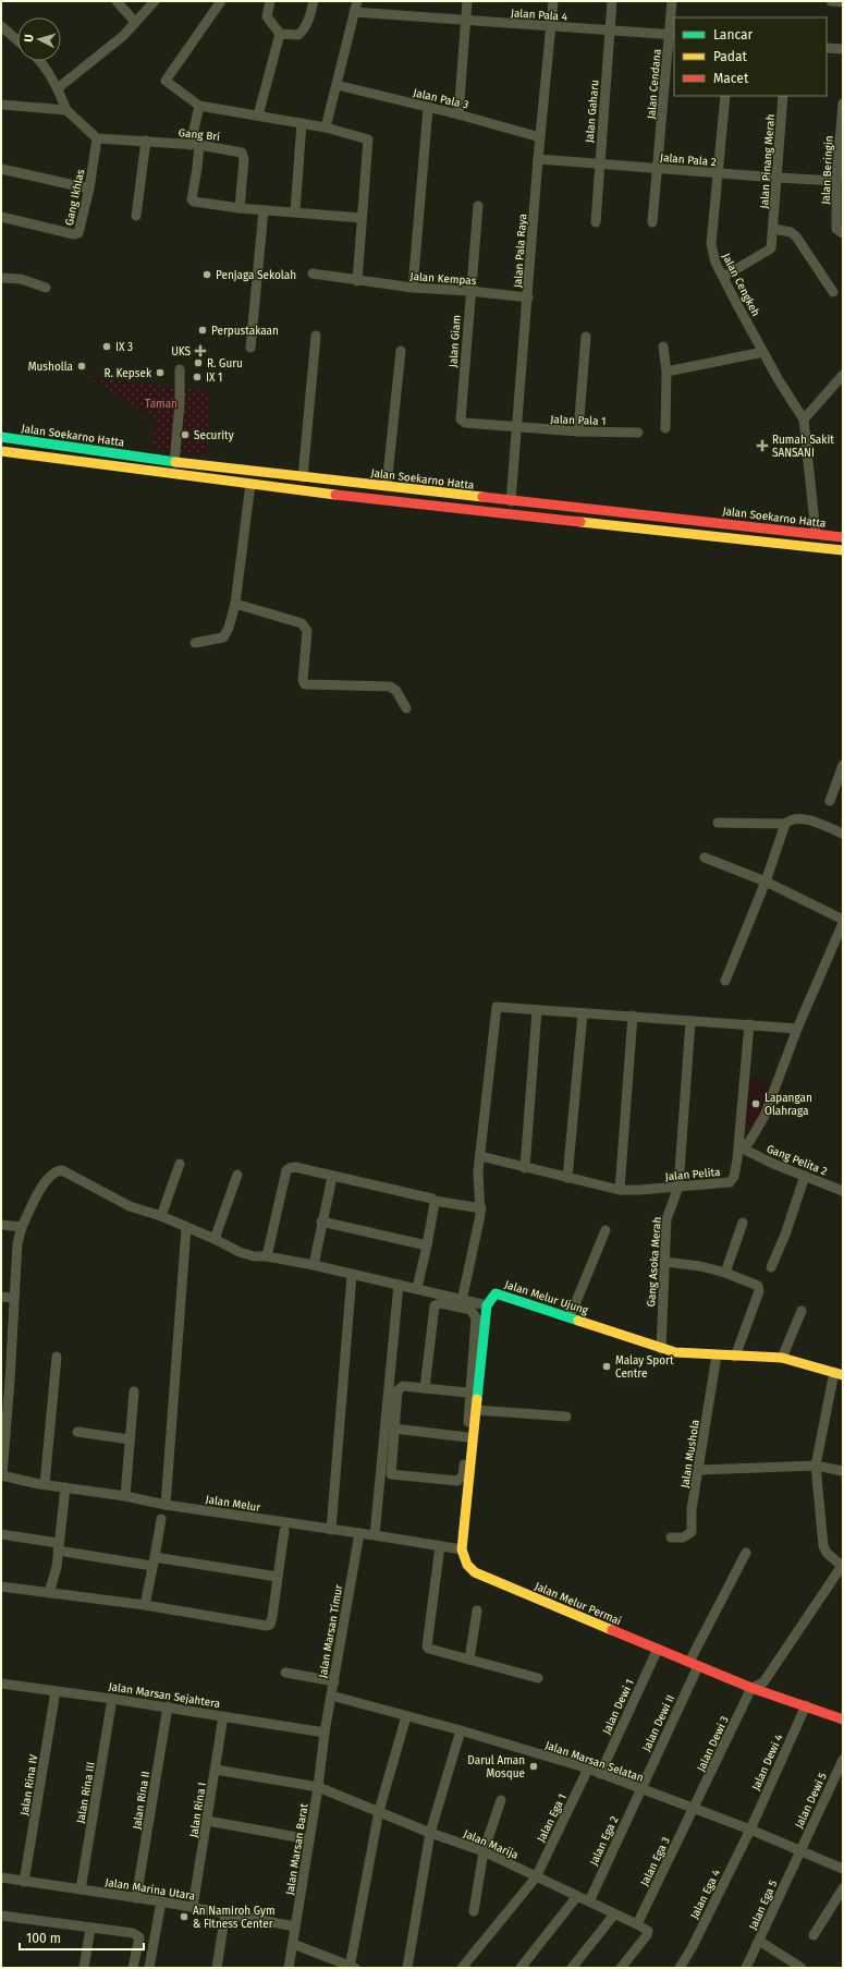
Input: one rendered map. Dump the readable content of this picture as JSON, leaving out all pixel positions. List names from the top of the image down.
{
  "streets": {
    "main road": ["Jalan Soekarno Hatta", "Jalan Melur Ujung", "Jalan Melur Permai"],
    "street": [
      "Jalan Pala 4",
      "Jalan Cendana",
      "Jalan Pala 3",
      "Jalan Gaharu",
      "Gang Bri",
      "Jalan Pala 2",
      "Jalan Pinang Merah",
      "Jalan Beringin",
      "Gang Ikhlas",
      "Jalan Pala Raya",
      "Jalan Kempas",
      "Jalan Cengkeh",
      "Jalan Giam",
      "Jalan Pala 1",
      "Gang Pelita 2",
      "Jalan Pelita",
      "Gang Asoka Merah",
      "Jalan Mushola",
      "Jalan Melur",
      "Jalan Marsan Timur",
      "Jalan Marsan Sejahtera",
      "Jalan Dewi 1",
      "Jalan Dewi II",
      "Jalan Dewi 3",
      "Jalan Marsan Selatan",
      "Jalan Dewi 4",
      "Jalan Rina IV",
      "Jalan Rina III",
      "Jalan Rina II",
      "Jalan Dewi 5",
      "Jalan Rina I",
      "Jalan Ega 1",
      "Jalan Ega 2",
      "Jalan Marija",
      "Jalan Marsan Barat",
      "Jalan Ega 3",
      "Jalan Marina Utara",
      "Jalan Ega 4",
      "Jalan Ega 5"
    ]
  },
  "crossings": [
    ["Jalan Pala 4", "Jalan Cendana"],
    ["Jalan Pala 4", "Jalan Gaharu"],
    ["Jalan Pala 4", "Jalan Pala Raya"],
    ["Jalan Cendana", "Jalan Pala 2"],
    ["Jalan Pala 3", "Jalan Pala Raya"],
    ["Jalan Gaharu", "Jalan Pala 2"],
    ["Gang Bri", "Gang Ikhlas"],
    ["Jalan Pala 2", "Jalan Pinang Merah"],
    ["Jalan Pala 2", "Jalan Beringin"],
    ["Jalan Pala 2", "Jalan Pala Raya"],
    ["Jalan Pala 2", "Jalan Cengkeh"],
    ["Jalan Pinang Merah", "Jalan Cengkeh"],
    ["Jalan Pala Raya", "Jalan Kempas"],
    ["Jalan Pala Raya", "Jalan Giam"],
    ["Jalan Pala Raya", "Jalan Pala 1"],
    ["Jalan Pala Raya", "Jalan Soekarno Hatta"],
    ["Jalan Kempas", "Jalan Giam"],
    ["Jalan Giam", "Jalan Pala 1"],
    ["Gang Pelita 2", "Jalan Pelita"],
    ["Jalan Pelita", "Gang Asoka Merah"],
    ["Gang Asoka Merah", "Jalan Melur Ujung"],
    ["Jalan Melur Ujung", "Jalan Mushola"],
    ["Jalan Melur", "Jalan Melur Permai"],
    ["Jalan Melur", "Jalan Marsan Timur"],
    ["Jalan Melur Permai", "Jalan Dewi 1"],
    ["Jalan Melur Permai", "Jalan Dewi II"],
    ["Jalan Melur Permai", "Jalan Dewi 3"],
    ["Jalan Melur Permai", "Jalan Dewi 4"],
    ["Jalan Marsan Timur", "Jalan Marsan Sejahtera"],
    ["Jalan Marsan Timur", "Jalan Marsan Selatan"],
    ["Jalan Marsan Timur", "Jalan Marsan Barat"],
    ["Jalan Marsan Sejahtera", "Jalan Rina IV"],
    ["Jalan Marsan Sejahtera", "Jalan Rina III"],
    ["Jalan Marsan Sejahtera", "Jalan Rina II"],
    ["Jalan Marsan Sejahtera", "Jalan Rina I"],
    ["Jalan Marsan Sejahtera", "Jalan Marsan Barat"],
    ["Jalan Dewi 1", "Jalan Marsan Selatan"],
    ["Jalan Dewi II", "Jalan Marsan Selatan"],
    ["Jalan Dewi II", "Jalan Ega 2"],
    ["Jalan Dewi 3", "Jalan Marsan Selatan"],
    ["Jalan Dewi 3", "Jalan Ega 3"],
    ["Jalan Marsan Selatan", "Jalan Dewi 4"],
    ["Jalan Marsan Selatan", "Jalan Dewi 5"],
    ["Jalan Marsan Selatan", "Jalan Ega 1"],
    ["Jalan Marsan Selatan", "Jalan Ega 2"],
    ["Jalan Marsan Selatan", "Jalan Ega 3"],
    ["Jalan Marsan Selatan", "Jalan Ega 4"],
    ["Jalan Marsan Selatan", "Jalan Ega 5"],
    ["Jalan Dewi 4", "Jalan Ega 4"],
    ["Jalan Rina IV", "Jalan Marina Utara"],
    ["Jalan Rina III", "Jalan Marina Utara"],
    ["Jalan Rina II", "Jalan Marina Utara"],
    ["Jalan Dewi 5", "Jalan Ega 5"],
    ["Jalan Rina I", "Jalan Marija"],
    ["Jalan Rina I", "Jalan Marina Utara"],
    ["Jalan Ega 1", "Jalan Marija"],
    ["Jalan Ega 2", "Jalan Marija"],
    ["Jalan Marija", "Jalan Marsan Barat"],
    ["Jalan Marija", "Jalan Ega 3"],
    ["Jalan Marsan Barat", "Jalan Marina Utara"]
  ],
  "parks": ["Taman"],
  "places": {
    "other": [
      "Penjaga Sekolah",
      "Perpustakaan",
      "IX 3",
      "R. Guru",
      "Musholla",
      "R. Kepsek",
      "IX 1",
      "Security",
      "Lapangan Olahraga",
      "Malay Sport Centre",
      "Darul Aman Mosque",
      "An Namiroh Gym & Fitness Center"
    ],
    "health": ["UKS", "Rumah Sakit SANSANI"]
  },
  "legend": ["Lancar", "Padat", "Macet"],
  "scale_bar": "100 m",
  "north": "left"
}
